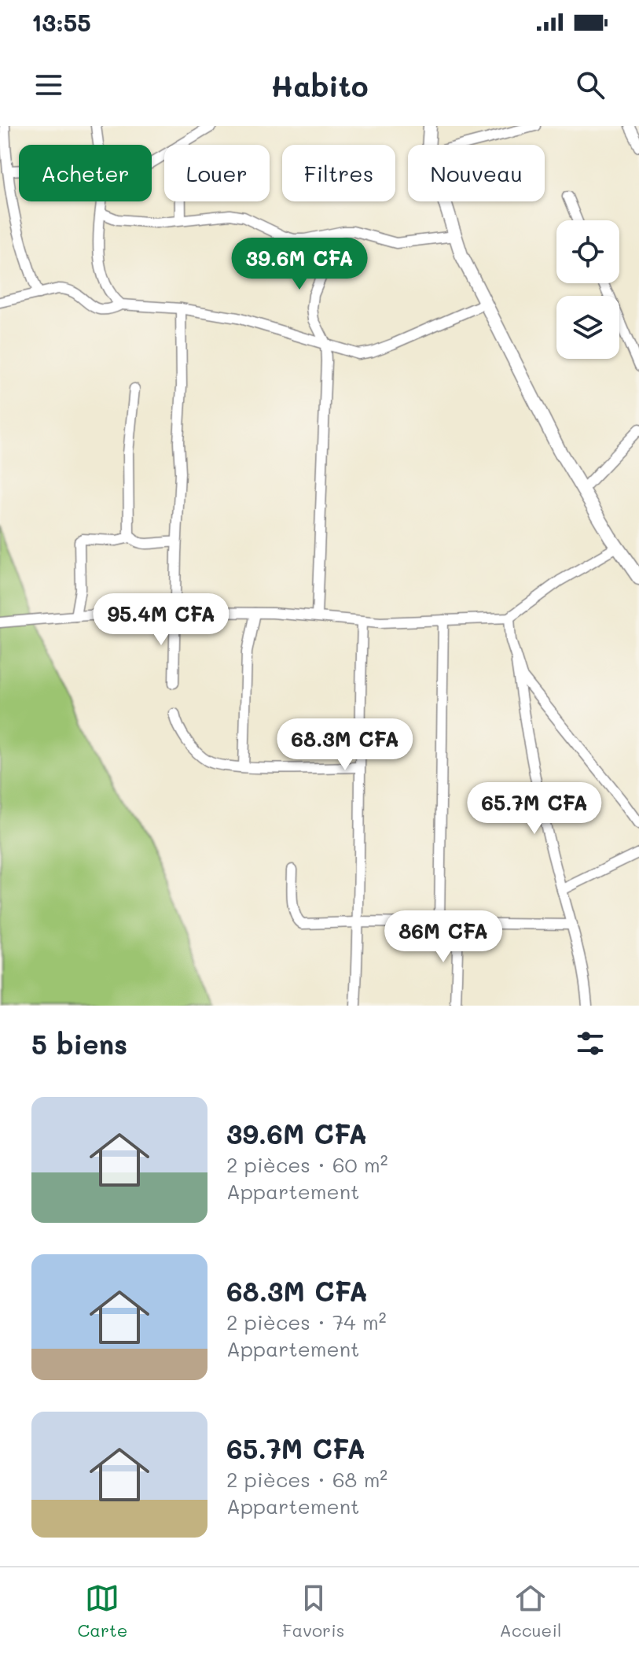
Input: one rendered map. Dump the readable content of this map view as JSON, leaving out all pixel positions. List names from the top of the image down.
{
  "page": {
    "status": "13:55",
    "header": "Habito",
    "chip": [
      "Acheter",
      "Louer",
      "Filtres",
      "Nouveau"
    ],
    "price": [
      "39.6M CFA",
      "95.4M CFA",
      "68.3M CFA",
      "65.7M CFA",
      "86M CFA"
    ],
    "heading": "5 biens",
    "list": [
      {
        "name": "39.6M CFA",
        "note": "2 pièces · 60 m² · Appartement"
      },
      {
        "name": "68.3M CFA",
        "note": "2 pièces · 74 m² · Appartement"
      },
      {
        "name": "65.7M CFA",
        "note": "2 pièces · 68 m² · Appartement"
      }
    ],
    "tabs": ["Carte", "Favoris", "Accueil"]
  }
}
